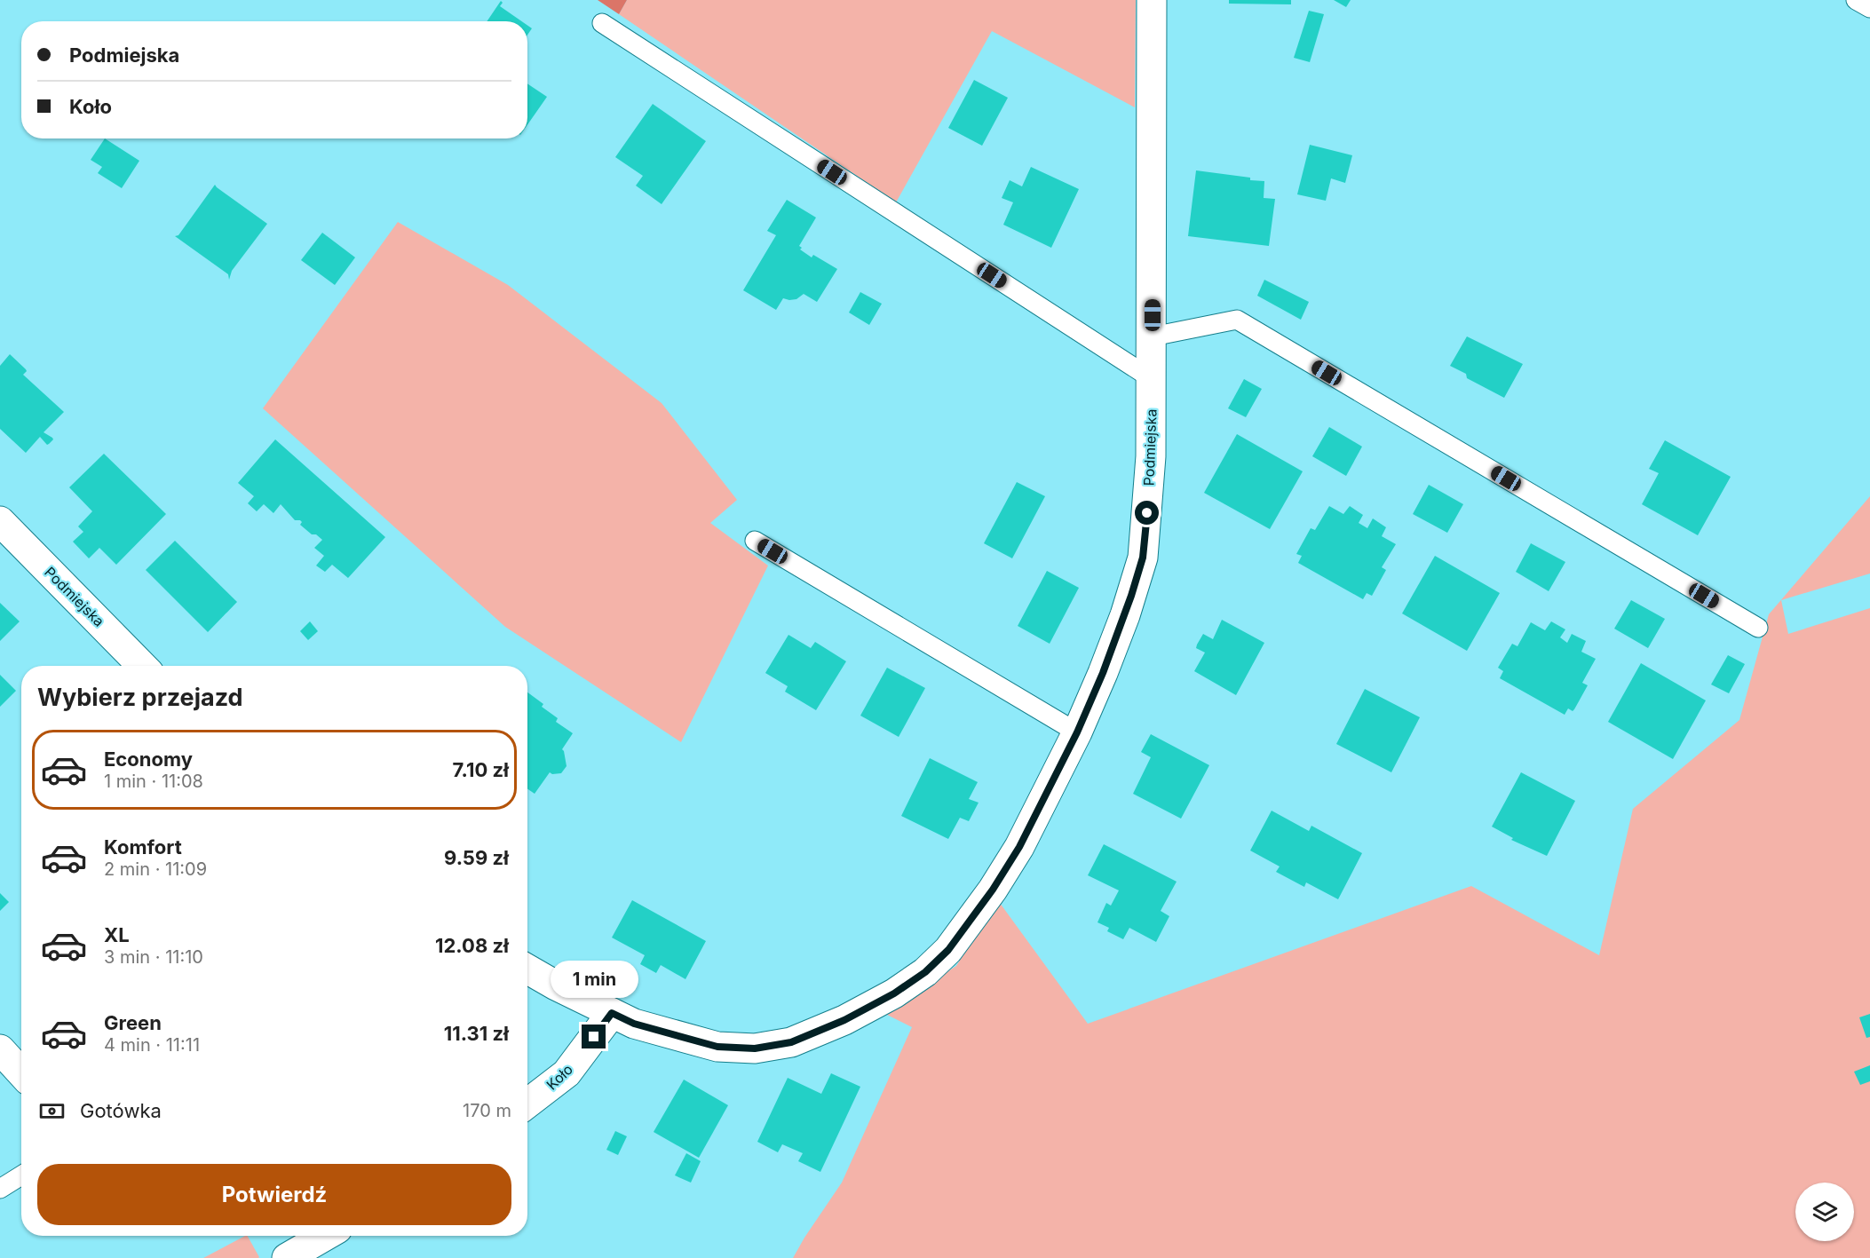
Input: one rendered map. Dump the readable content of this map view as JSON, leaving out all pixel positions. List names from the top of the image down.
{
  "streets": {
    "street": ["Podmiejska", "Koło"]
  },
  "crossings": [
    ["Podmiejska", "Koło"]
  ],
  "page": {
    "banner": ["Podmiejska", "Koło"],
    "heading": "Wybierz przejazd",
    "list": [
      {
        "name": "Economy",
        "note": "1 min · 11:08",
        "value": "7.10 zł"
      },
      {
        "name": "Komfort",
        "note": "2 min · 11:09",
        "value": "9.59 zł"
      },
      {
        "name": "XL",
        "note": "3 min · 11:10",
        "value": "12.08 zł"
      },
      {
        "name": "Green",
        "note": "4 min · 11:11",
        "value": "11.31 zł"
      }
    ],
    "bubble": "1 min",
    "pay": ["Gotówka", "170 m"],
    "buttons": "Potwierdź"
  }
}
